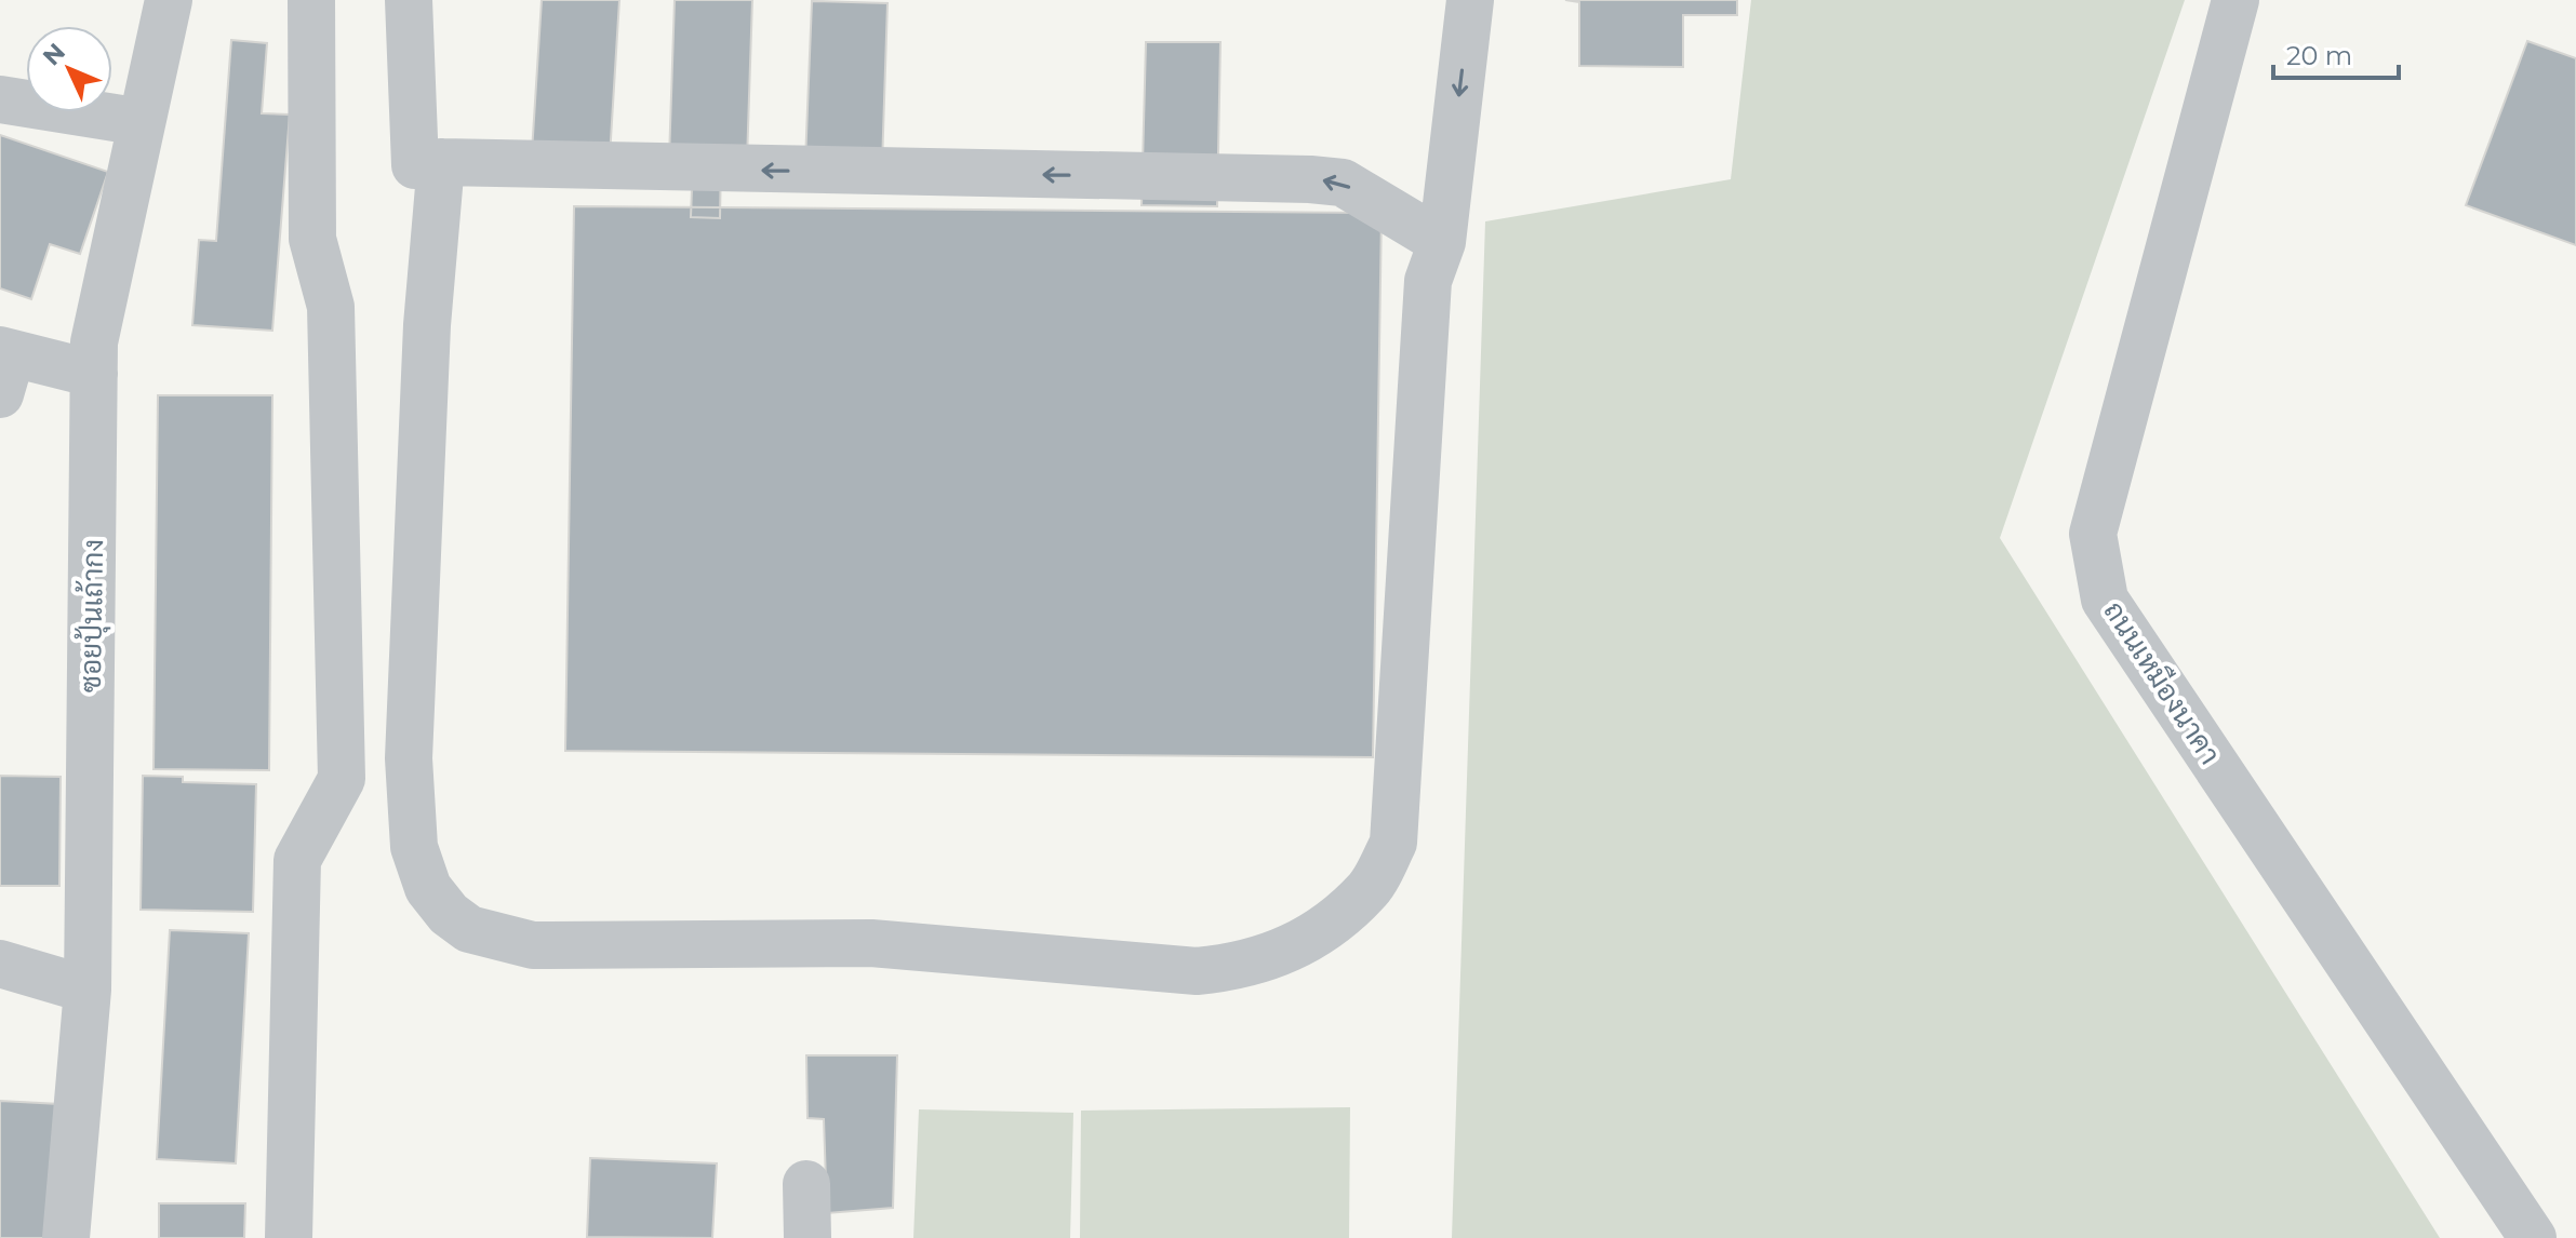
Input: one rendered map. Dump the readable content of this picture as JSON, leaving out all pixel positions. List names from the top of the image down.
{
  "streets": {
    "street": ["ซอยปุ้นเถ้ากง", "ถนนเหมืองนาคา"]
  },
  "scale_bar": "20 m",
  "north": "top left"
}
